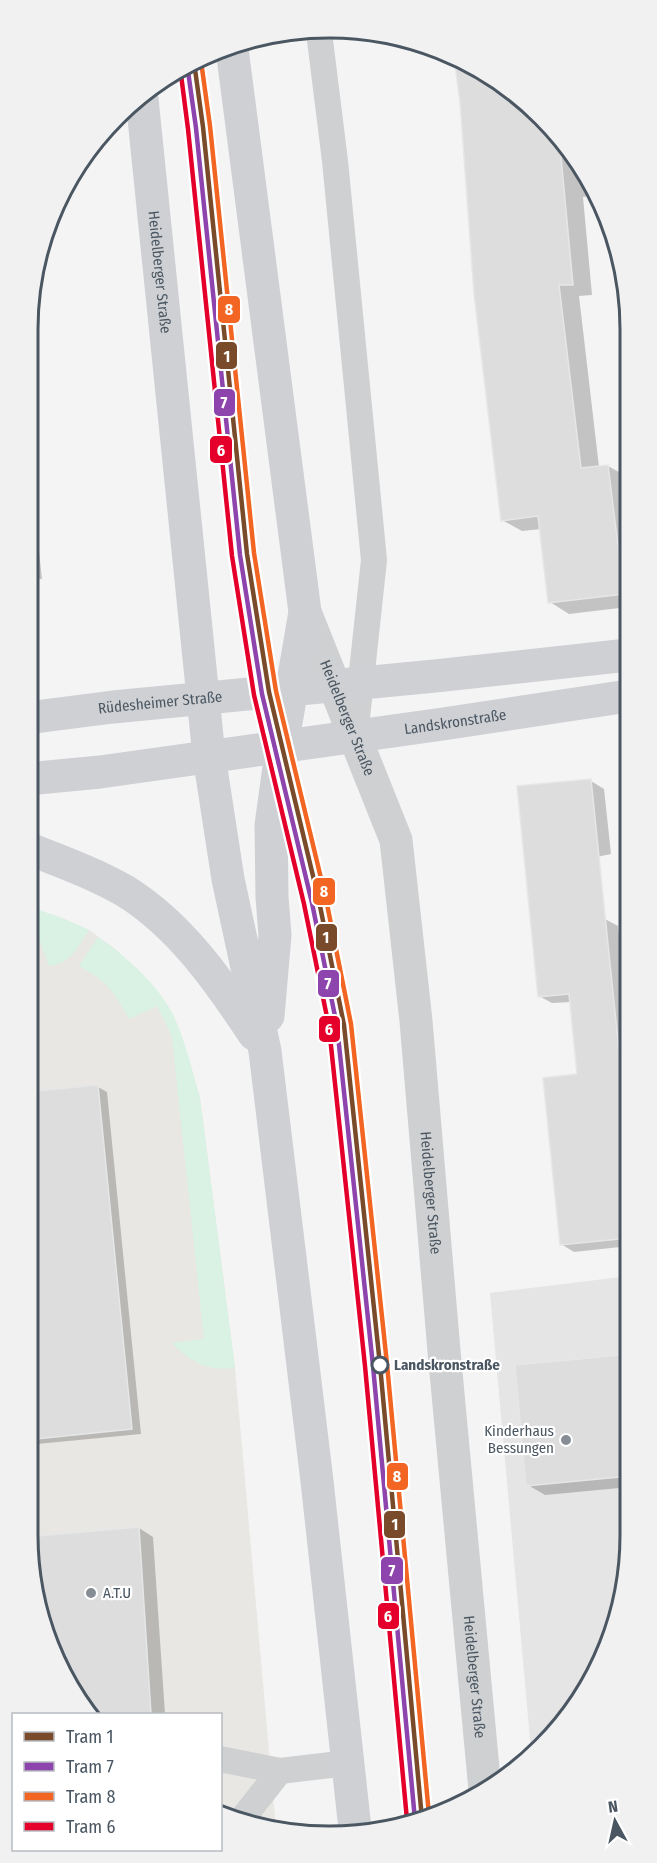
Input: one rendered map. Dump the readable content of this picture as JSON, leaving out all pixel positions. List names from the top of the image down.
{
  "streets": {
    "main road": ["Heidelberger Straße", "Rüdesheimer Straße", "Landskronstraße"]
  },
  "crossings": [
    ["Heidelberger Straße", "Rüdesheimer Straße"],
    ["Heidelberger Straße", "Landskronstraße"]
  ],
  "places": ["Landskronstraße", "Kinderhaus Bessungen", "A.T.U"],
  "lines": [
    "tram line 8",
    "tram line 1",
    "tram line 7",
    "tram line 6"
  ],
  "legend": [
    "Tram 1",
    "Tram 7",
    "Tram 8",
    "Tram 6"
  ],
  "north": "top"
}
